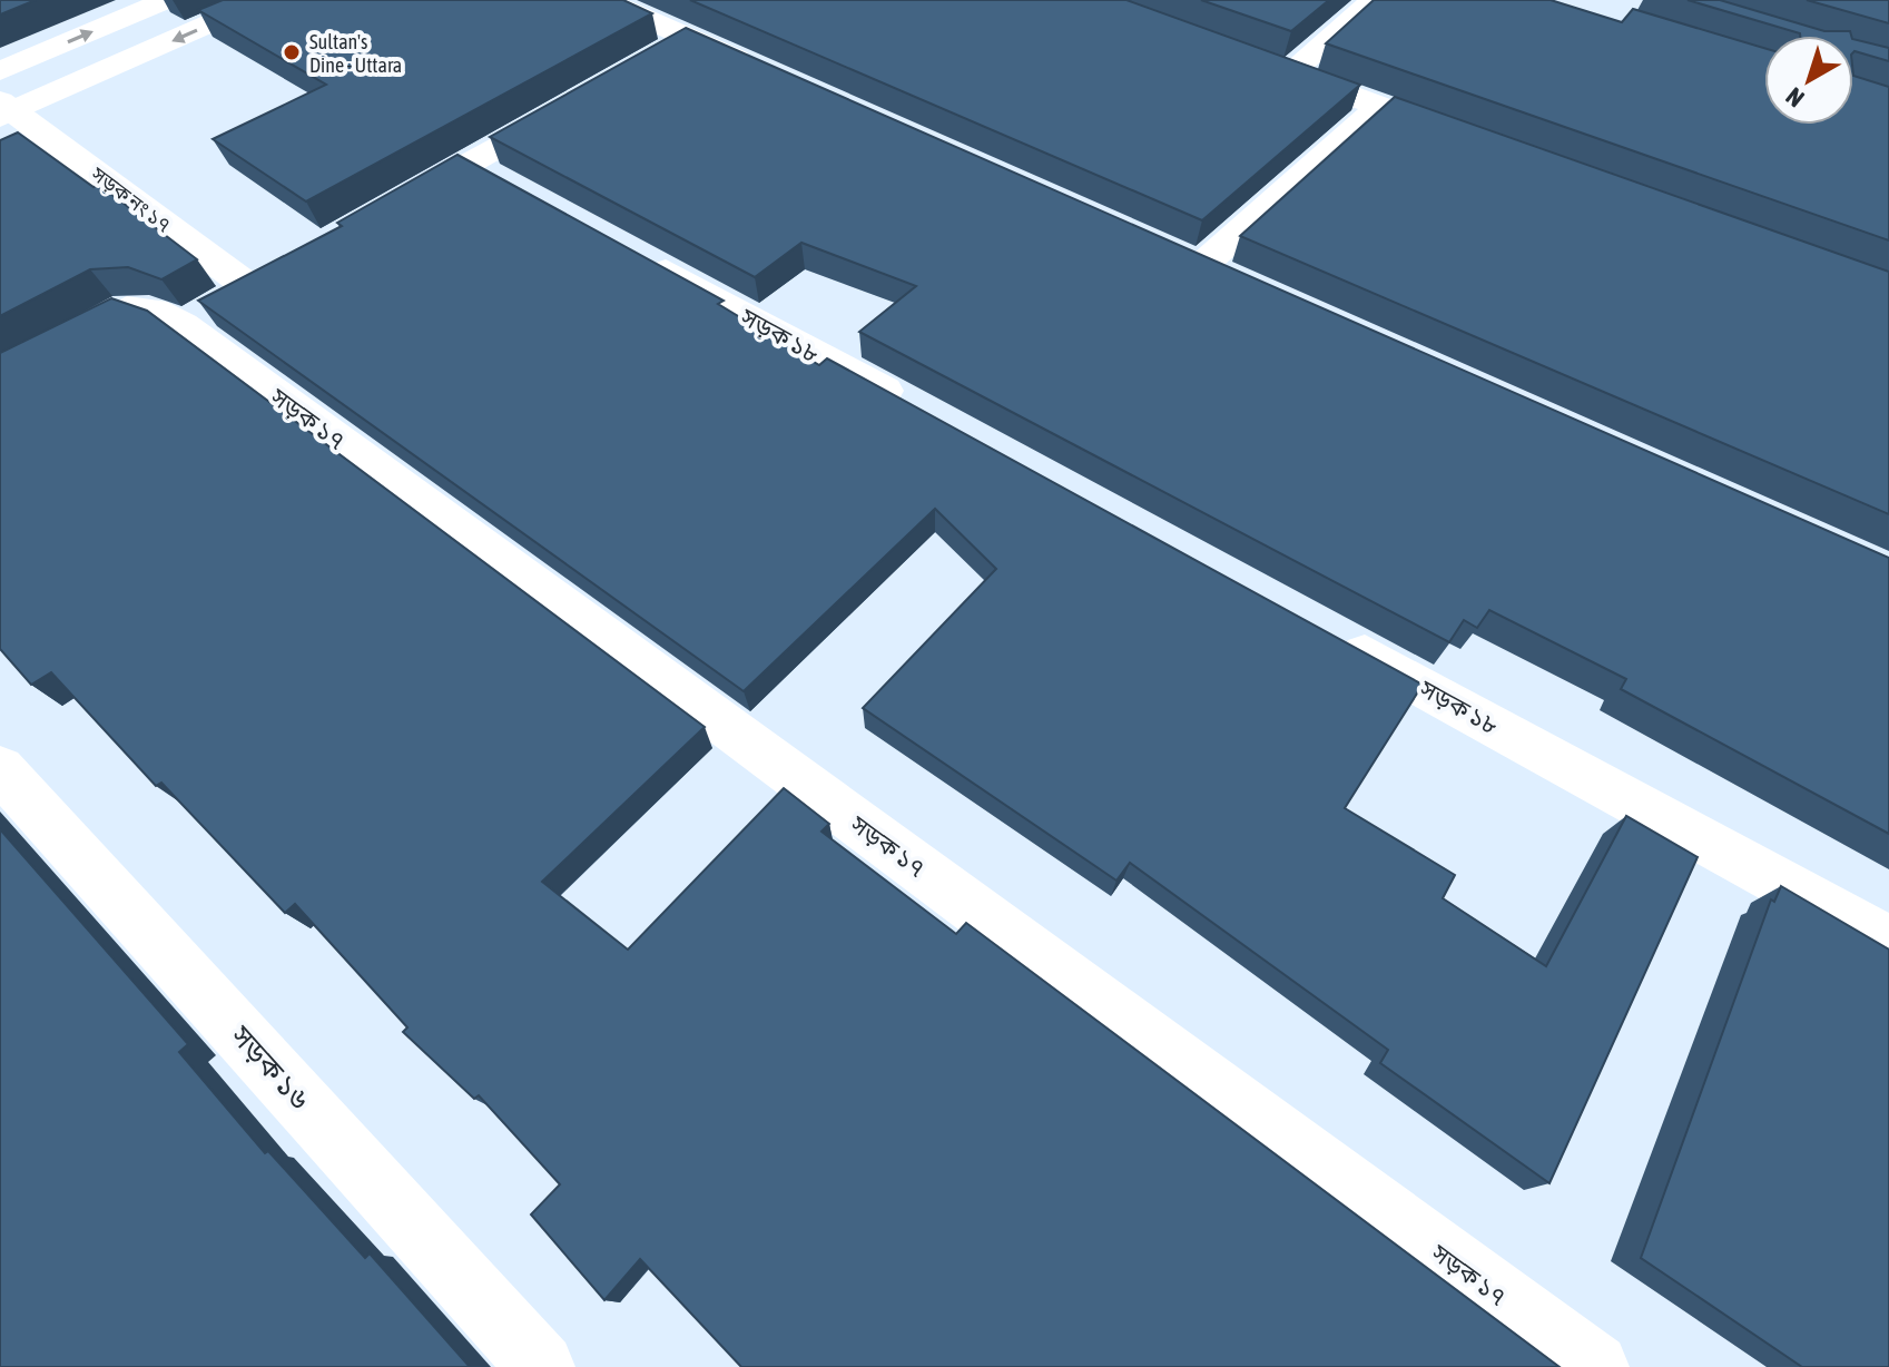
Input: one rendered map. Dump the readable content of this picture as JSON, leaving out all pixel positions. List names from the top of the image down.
{
  "streets": {
    "street": [
      "সড়ক নং ১৭",
      "সড়ক ১৮",
      "সড়ক ১৭",
      "সড়ক ১৬"
    ]
  },
  "crossings": [
    ["সড়ক নং ১৭", "সড়ক ১৭"]
  ],
  "places": ["Sultan's Dine - Uttara"],
  "north": "bottom left"
}
